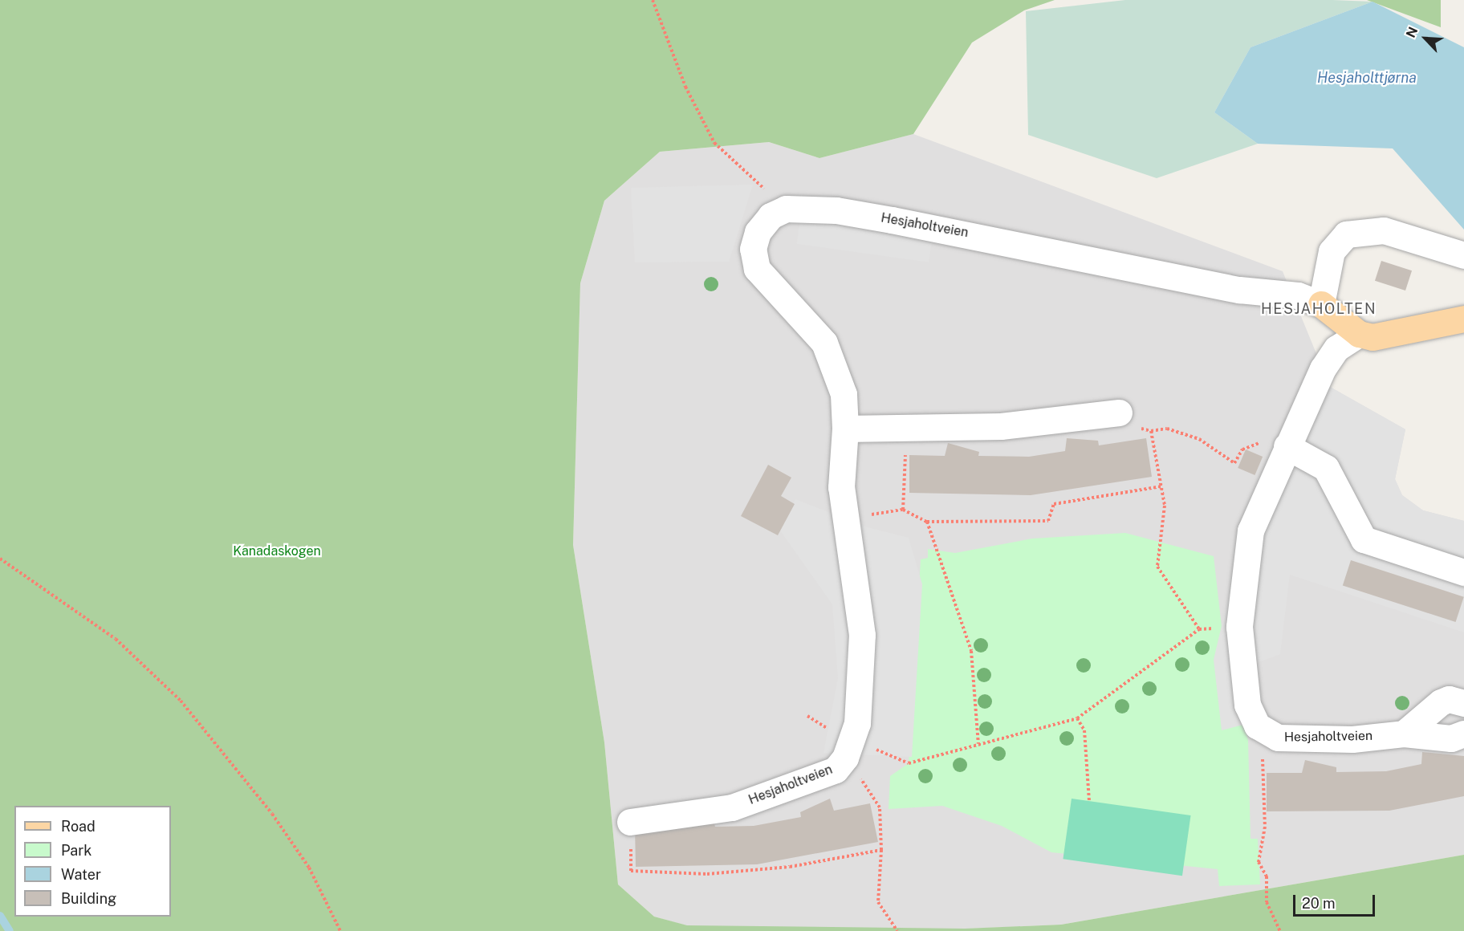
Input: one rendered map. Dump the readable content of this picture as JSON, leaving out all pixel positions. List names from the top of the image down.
{
  "streets": {
    "street": ["Hesjaholtveien"]
  },
  "districts": ["HESJAHOLTEN"],
  "water": ["Hesjaholttjørna"],
  "parks": ["Kanadaskogen"],
  "legend": [
    "Road",
    "Park",
    "Water",
    "Building"
  ],
  "scale_bar": "20 m",
  "north": "top left"
}
